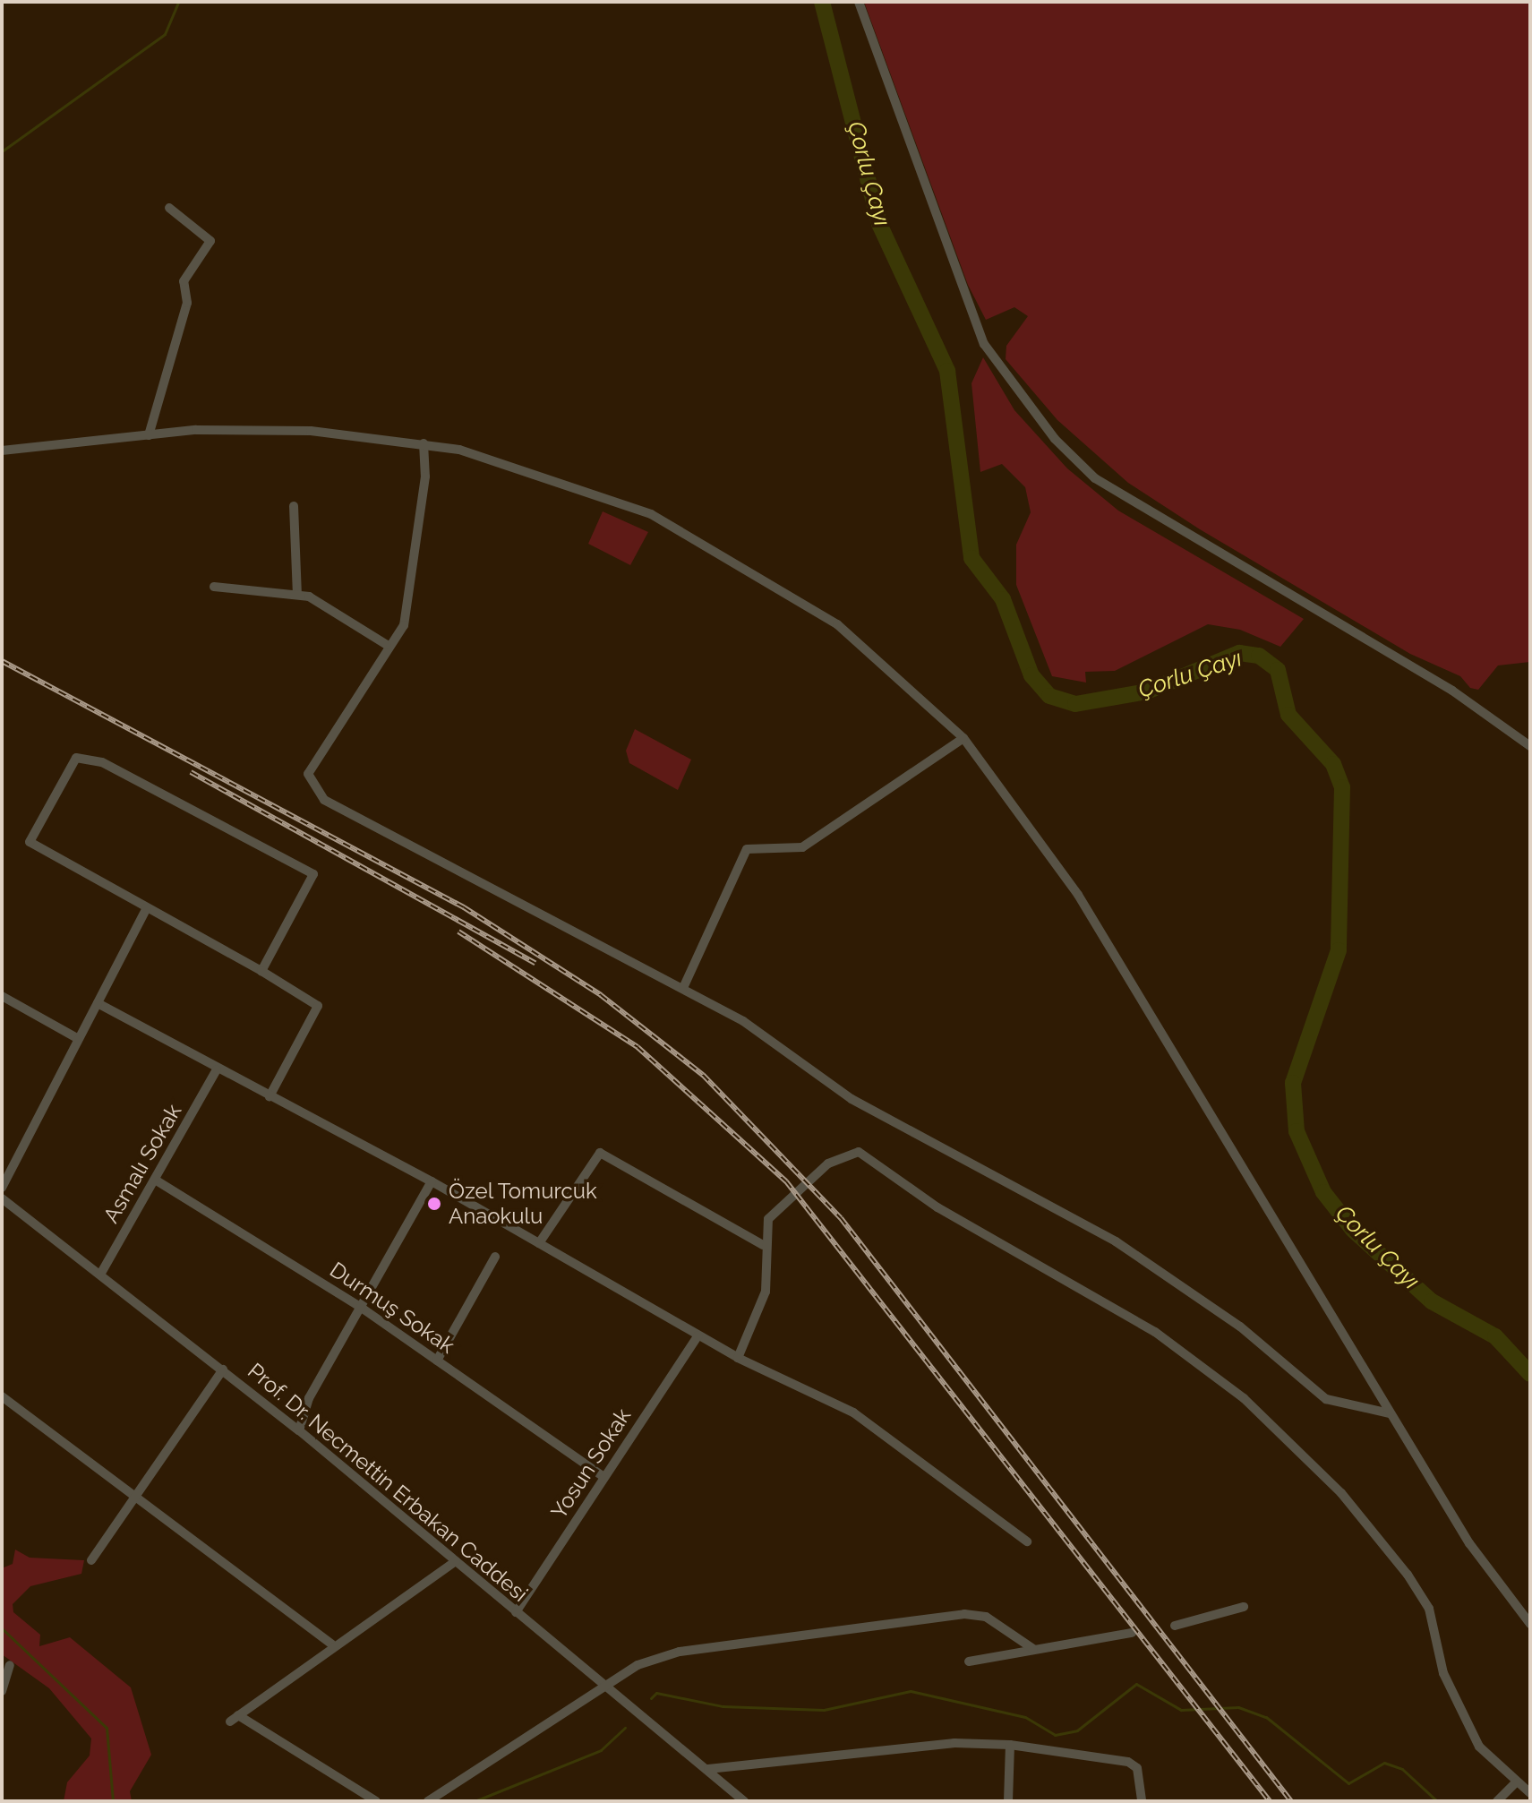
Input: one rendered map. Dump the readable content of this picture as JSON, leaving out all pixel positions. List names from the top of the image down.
{
  "streets": {
    "street": [
      "Asmalı Sokak",
      "Durmuş Sokak",
      "Yosun Sokak",
      "Prof. Dr. Necmettin Erbakan Caddesi"
    ]
  },
  "crossings": [
    ["Asmalı Sokak", "Durmuş Sokak"],
    ["Asmalı Sokak", "Prof. Dr. Necmettin Erbakan Caddesi"],
    ["Durmuş Sokak", "Yosun Sokak"],
    ["Yosun Sokak", "Prof. Dr. Necmettin Erbakan Caddesi"]
  ],
  "water": ["Çorlu Çayı"],
  "places": ["Özel Tomurcuk Anaokulu"]
}
